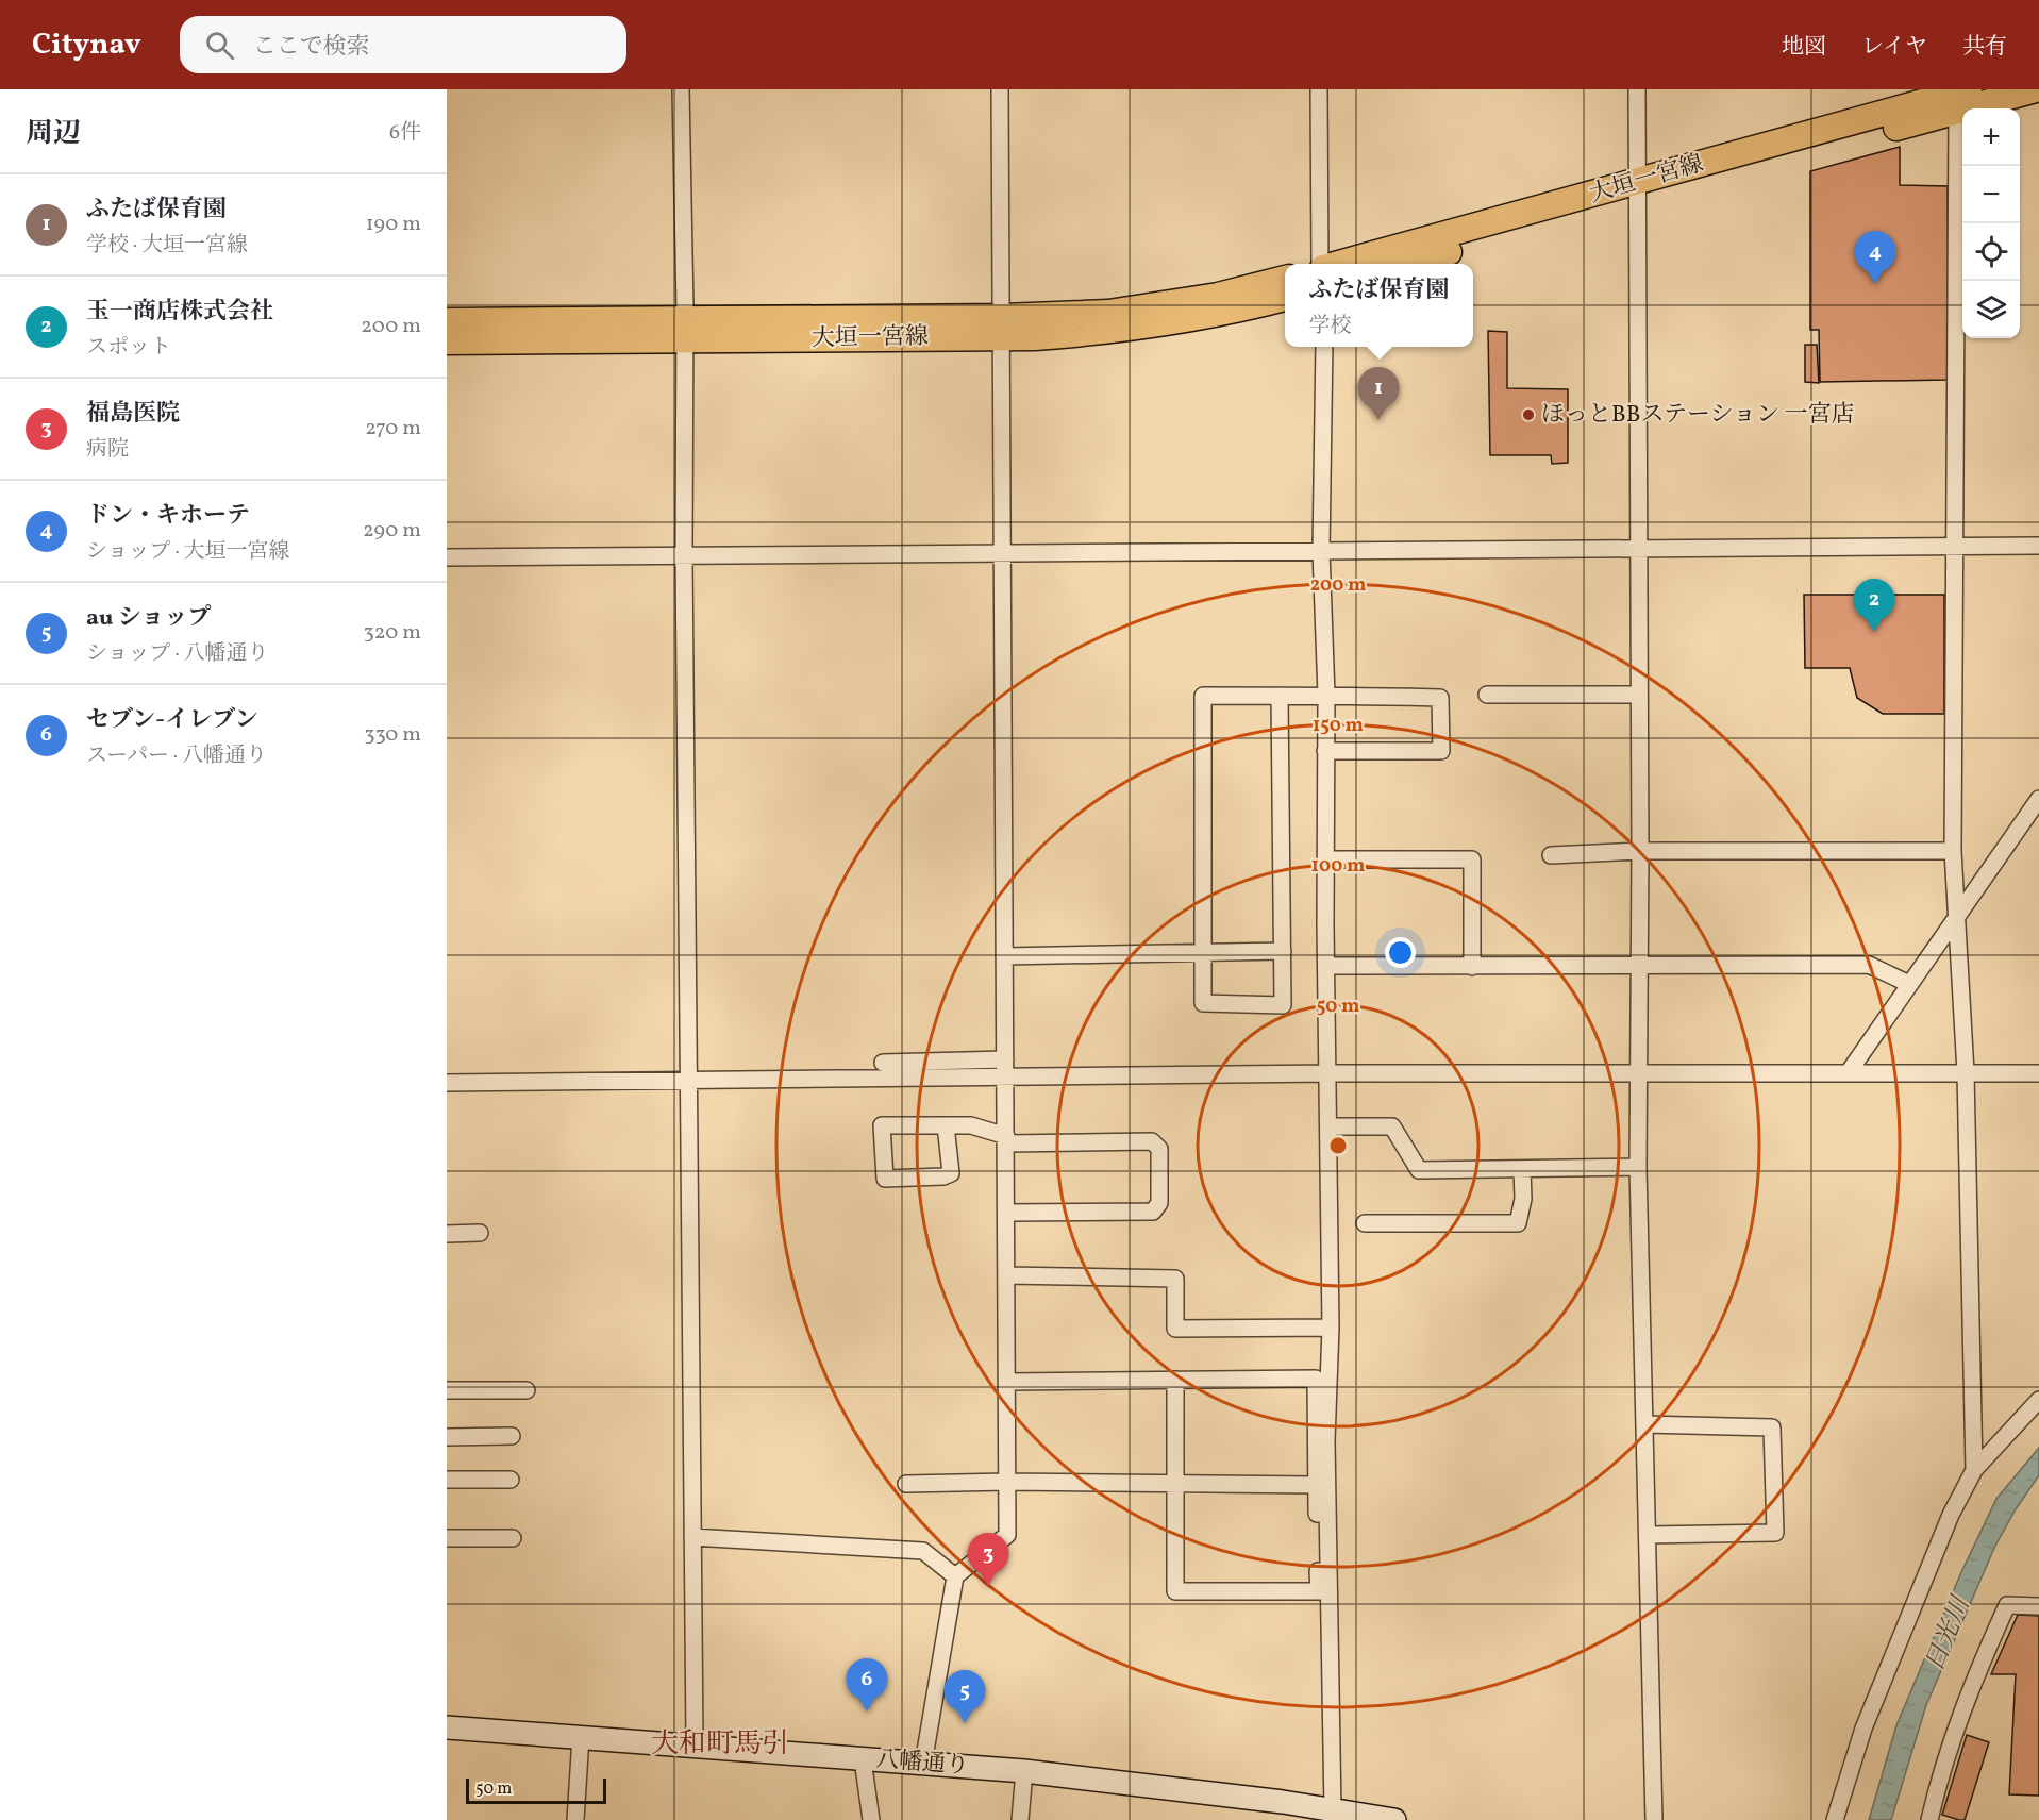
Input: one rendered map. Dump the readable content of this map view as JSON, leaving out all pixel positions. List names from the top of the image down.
{
  "streets": {
    "main road": ["大垣一宮線"],
    "street": ["八幡通り"]
  },
  "districts": ["大和町馬引"],
  "water": ["日光川"],
  "places": ["ほっとBBステーション 一宮店"],
  "scale_bar": "50 m",
  "page": {
    "header": "Citynav",
    "search": "ここで検索",
    "nav": ["地図", "レイヤ", "共有"],
    "heading": ["周辺", "6件"],
    "map_buttons": ["+", "−"],
    "list": [
      {
        "mark": "1",
        "name": "ふたば保育園",
        "note": "学校 · 大垣一宮線",
        "value": "190 m"
      },
      {
        "mark": "2",
        "name": "玉一商店株式会社",
        "note": "スポット",
        "value": "200 m"
      },
      {
        "mark": "3",
        "name": "福島医院",
        "note": "病院",
        "value": "270 m"
      },
      {
        "mark": "4",
        "name": "ドン・キホーテ",
        "note": "ショップ · 大垣一宮線",
        "value": "290 m"
      },
      {
        "mark": "5",
        "name": "au ショップ",
        "note": "ショップ · 八幡通り",
        "value": "320 m"
      },
      {
        "mark": "6",
        "name": "セブン-イレブン",
        "note": "スーパー · 八幡通り",
        "value": "330 m"
      }
    ],
    "pins": [
      "4",
      "1",
      "2",
      "3",
      "6",
      "5"
    ],
    "popup": ["ふたば保育園", "学校"],
    "scale": "50 m"
  },
  "rings": [
    "200 m",
    "150 m",
    "100 m",
    "50 m"
  ]
}
